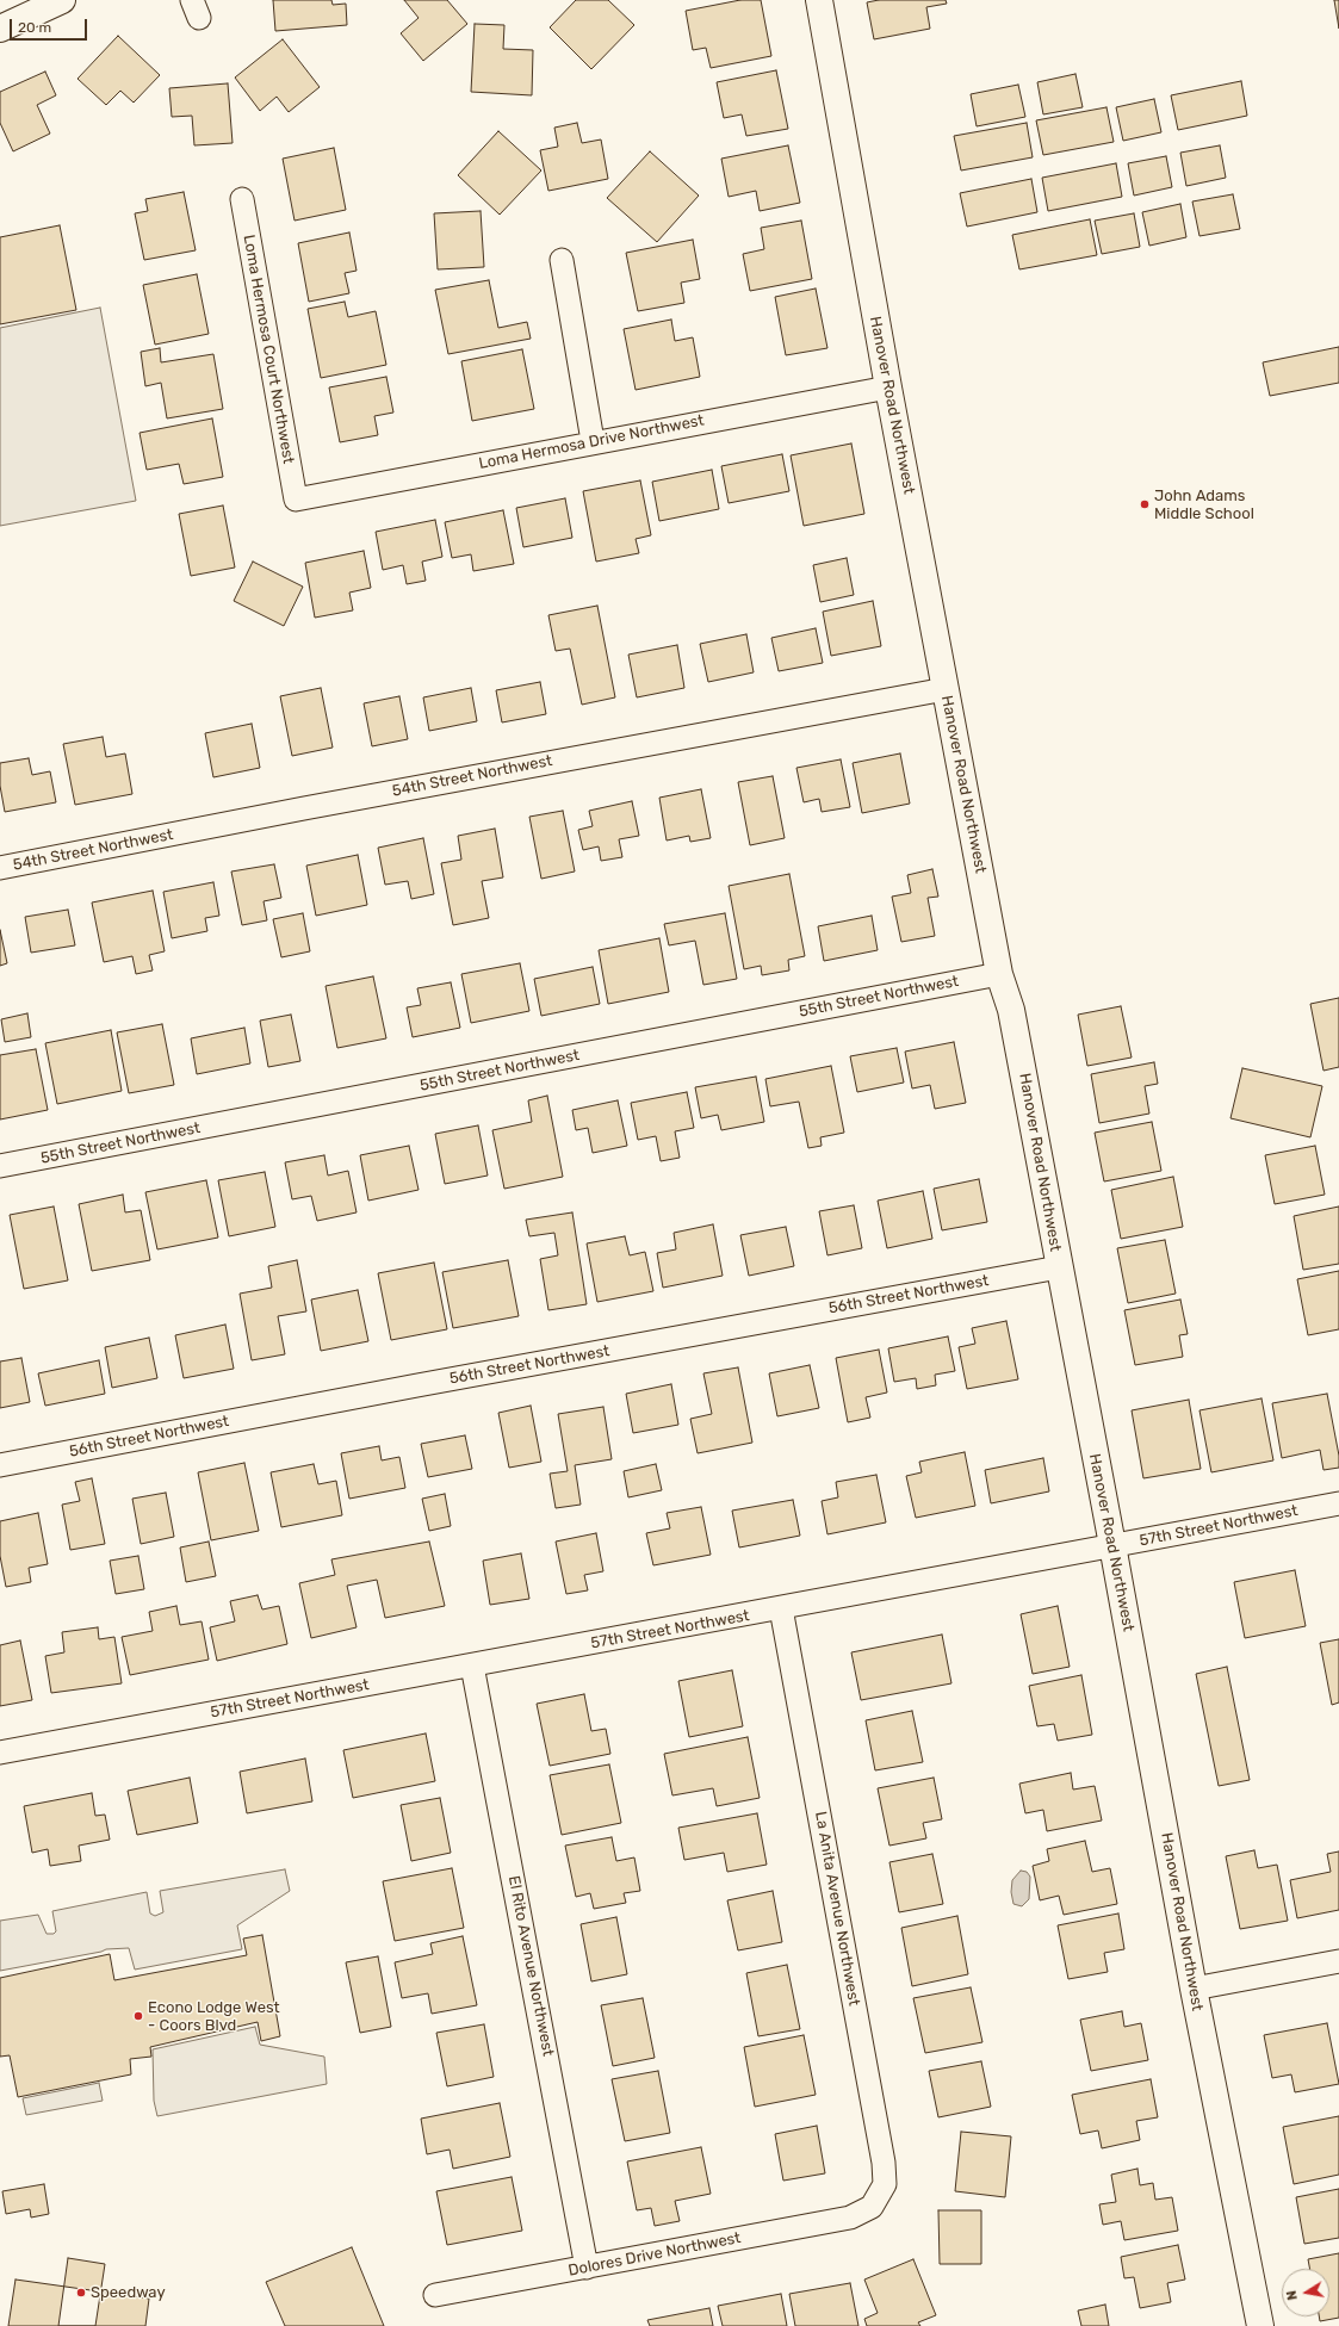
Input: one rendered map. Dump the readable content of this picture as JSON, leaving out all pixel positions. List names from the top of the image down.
{
  "streets": {
    "street": [
      "Loma Hermosa Court Northwest",
      "Hanover Road Northwest",
      "Loma Hermosa Drive Northwest",
      "54th Street Northwest",
      "55th Street Northwest",
      "56th Street Northwest",
      "57th Street Northwest",
      "La Anita Avenue Northwest",
      "El Rito Avenue Northwest",
      "Dolores Drive Northwest"
    ]
  },
  "crossings": [
    ["Loma Hermosa Court Northwest", "Loma Hermosa Drive Northwest"],
    ["Hanover Road Northwest", "Loma Hermosa Drive Northwest"],
    ["Hanover Road Northwest", "54th Street Northwest"],
    ["Hanover Road Northwest", "55th Street Northwest"],
    ["Hanover Road Northwest", "56th Street Northwest"],
    ["Hanover Road Northwest", "57th Street Northwest"],
    ["57th Street Northwest", "La Anita Avenue Northwest"],
    ["57th Street Northwest", "El Rito Avenue Northwest"],
    ["La Anita Avenue Northwest", "Dolores Drive Northwest"],
    ["El Rito Avenue Northwest", "Dolores Drive Northwest"]
  ],
  "places": ["John Adams Middle School", "Econo Lodge West - Coors Blvd", "Speedway"],
  "scale_bar": "20 m",
  "north": "left"
}
